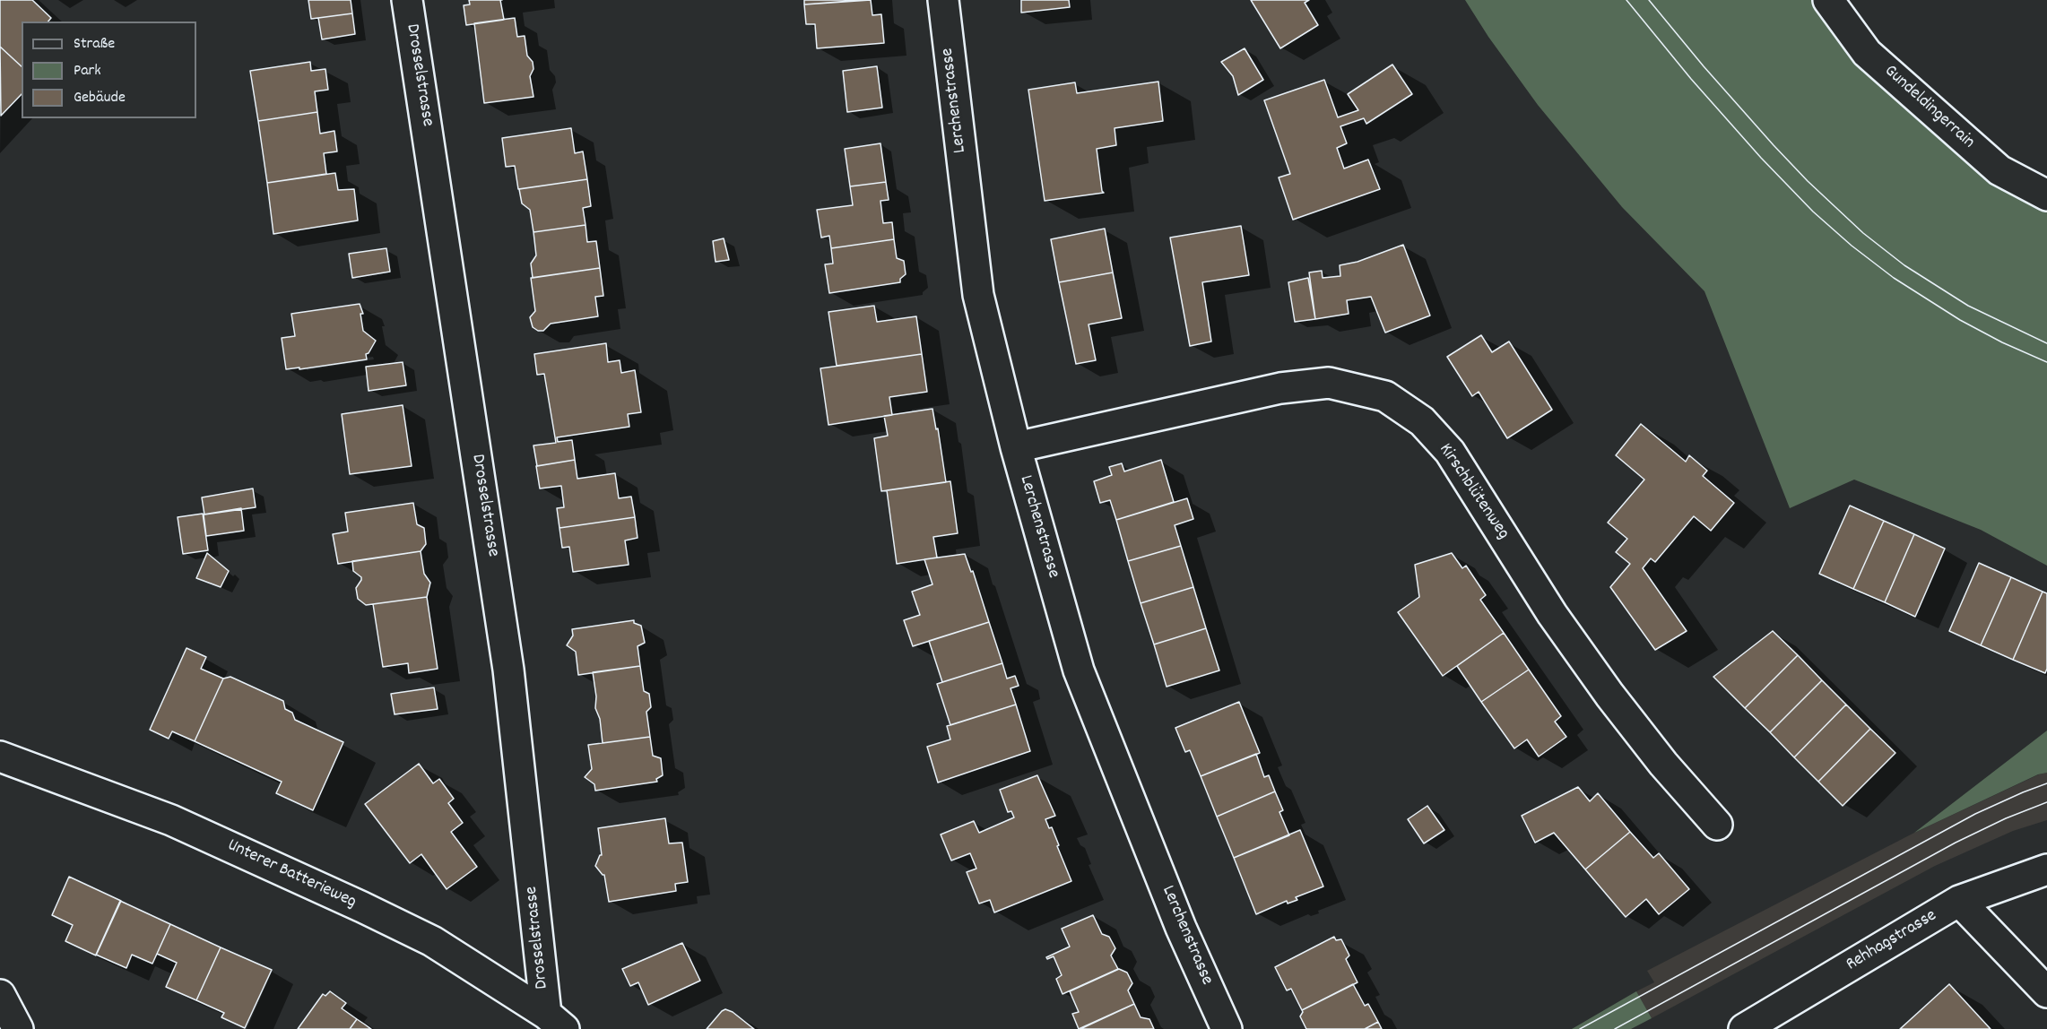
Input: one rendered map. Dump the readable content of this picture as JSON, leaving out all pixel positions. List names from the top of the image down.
{
  "streets": {
    "street": [
      "Drosselstrasse",
      "Lerchenstrasse",
      "Gundeldingerrain",
      "Kirschblütenweg",
      "Unterer Batterieweg",
      "Rehhagstrasse"
    ]
  },
  "crossings": [
    ["Drosselstrasse", "Unterer Batterieweg"],
    ["Lerchenstrasse", "Kirschblütenweg"]
  ],
  "legend": ["Straße", "Park", "Gebäude"]
}
